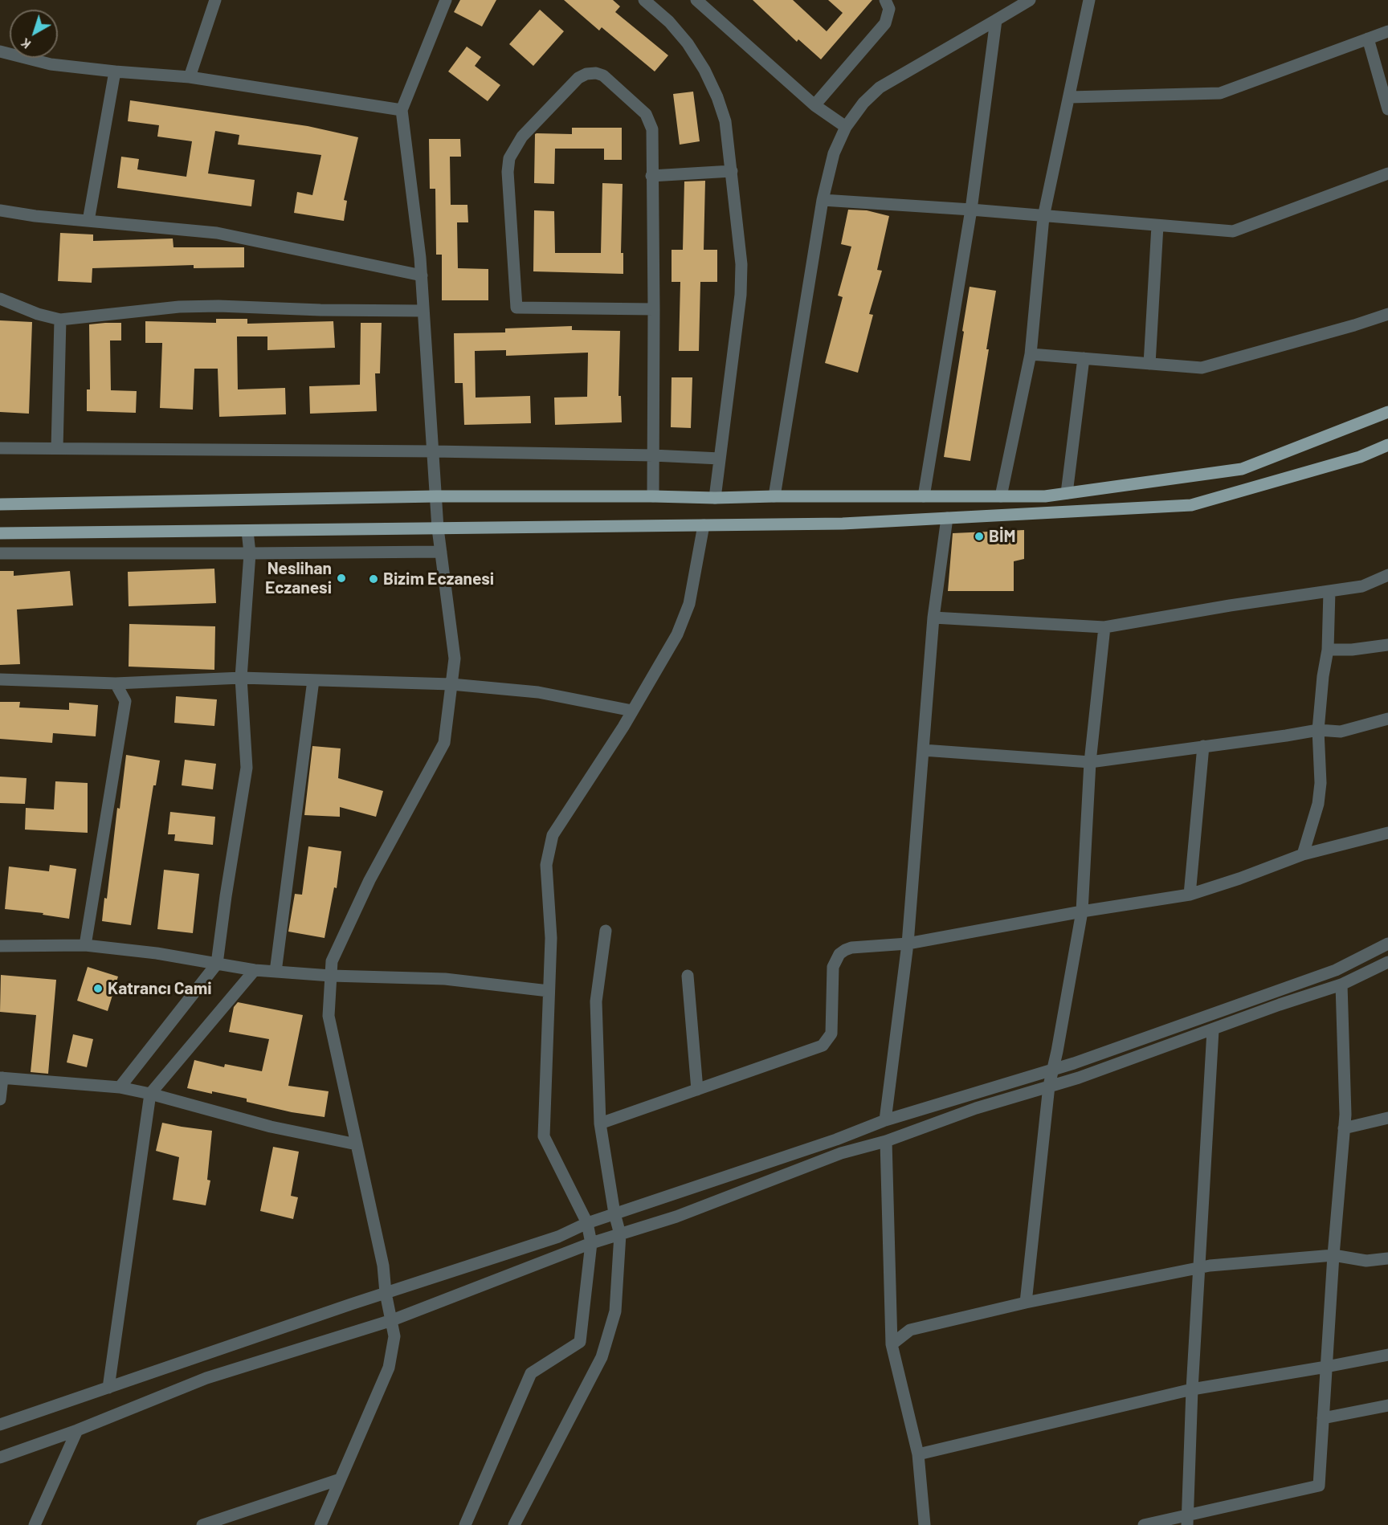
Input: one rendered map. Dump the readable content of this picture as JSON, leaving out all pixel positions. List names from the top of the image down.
{
  "places": [
    "BİM",
    "Neslihan Eczanesi",
    "Bizim Eczanesi",
    "Katrancı Cami"
  ],
  "north": "bottom left"
}
